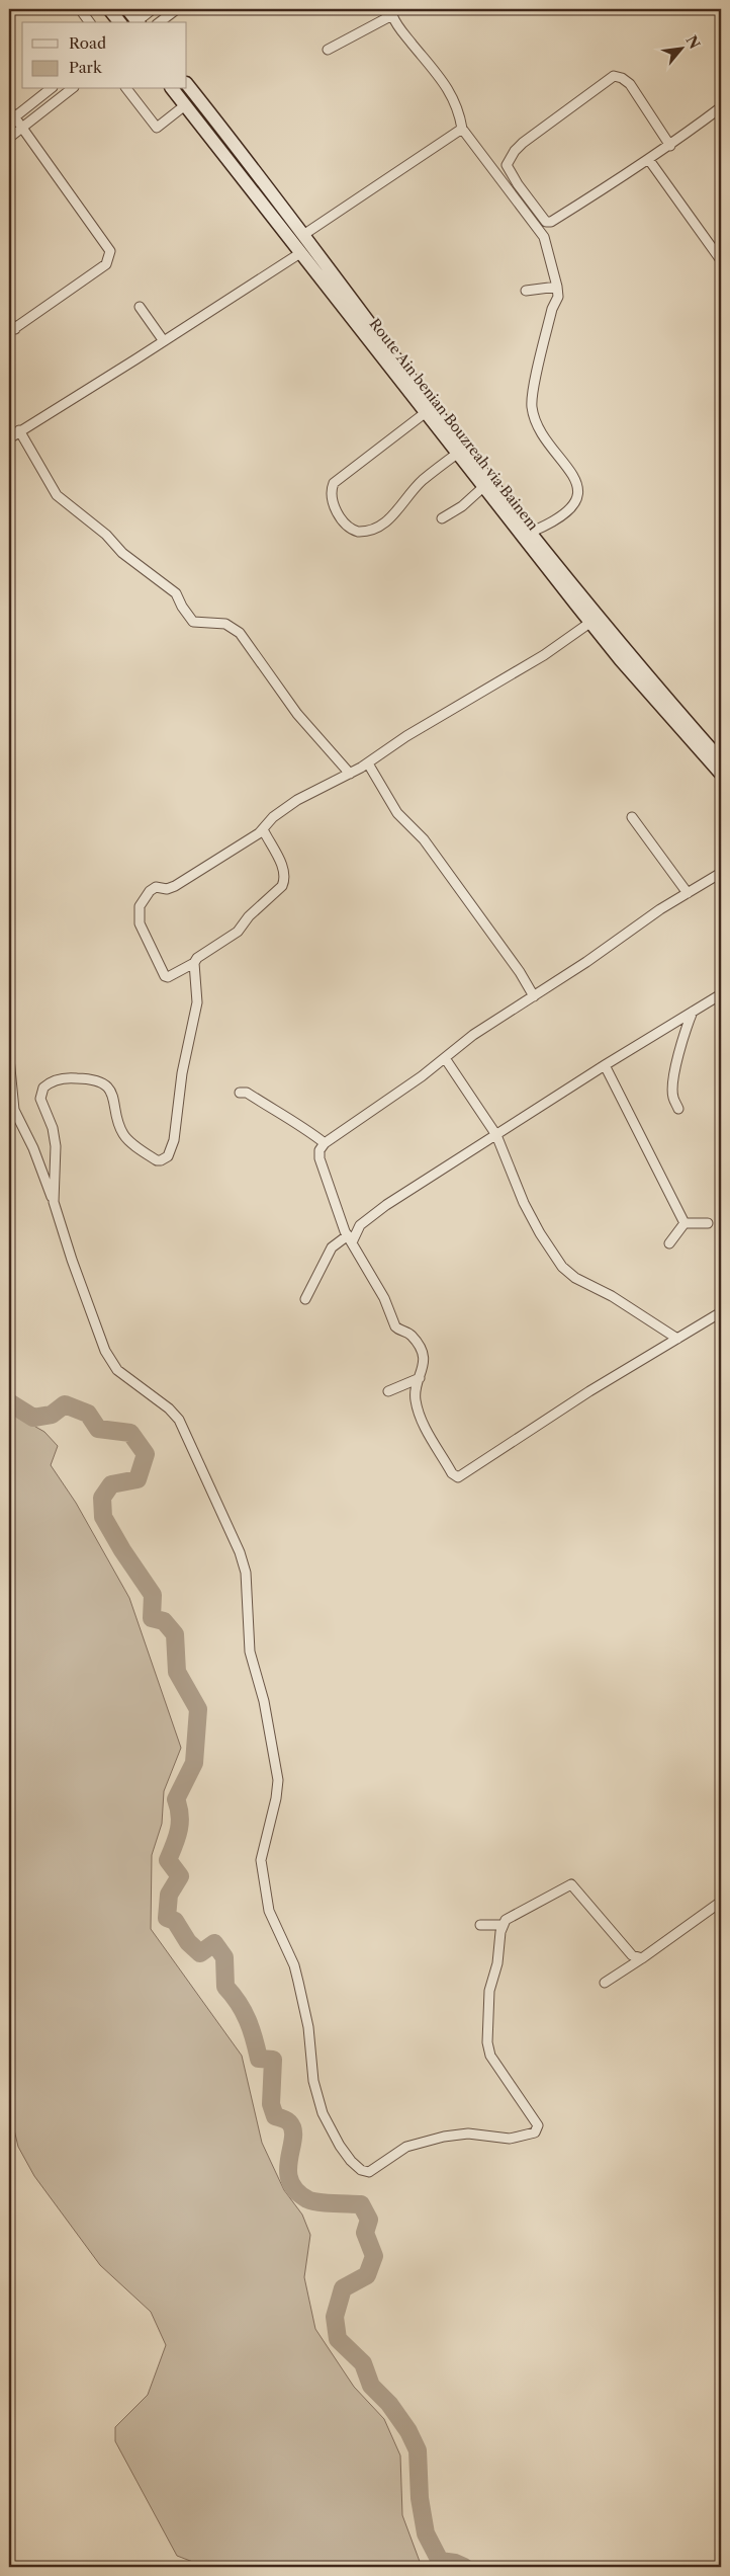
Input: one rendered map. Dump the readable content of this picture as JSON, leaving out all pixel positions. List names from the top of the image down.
{
  "streets": {
    "main road": ["Route Ain benian Bouzreah via Bainem"]
  },
  "legend": ["Road", "Park"],
  "north": "top right"
}
